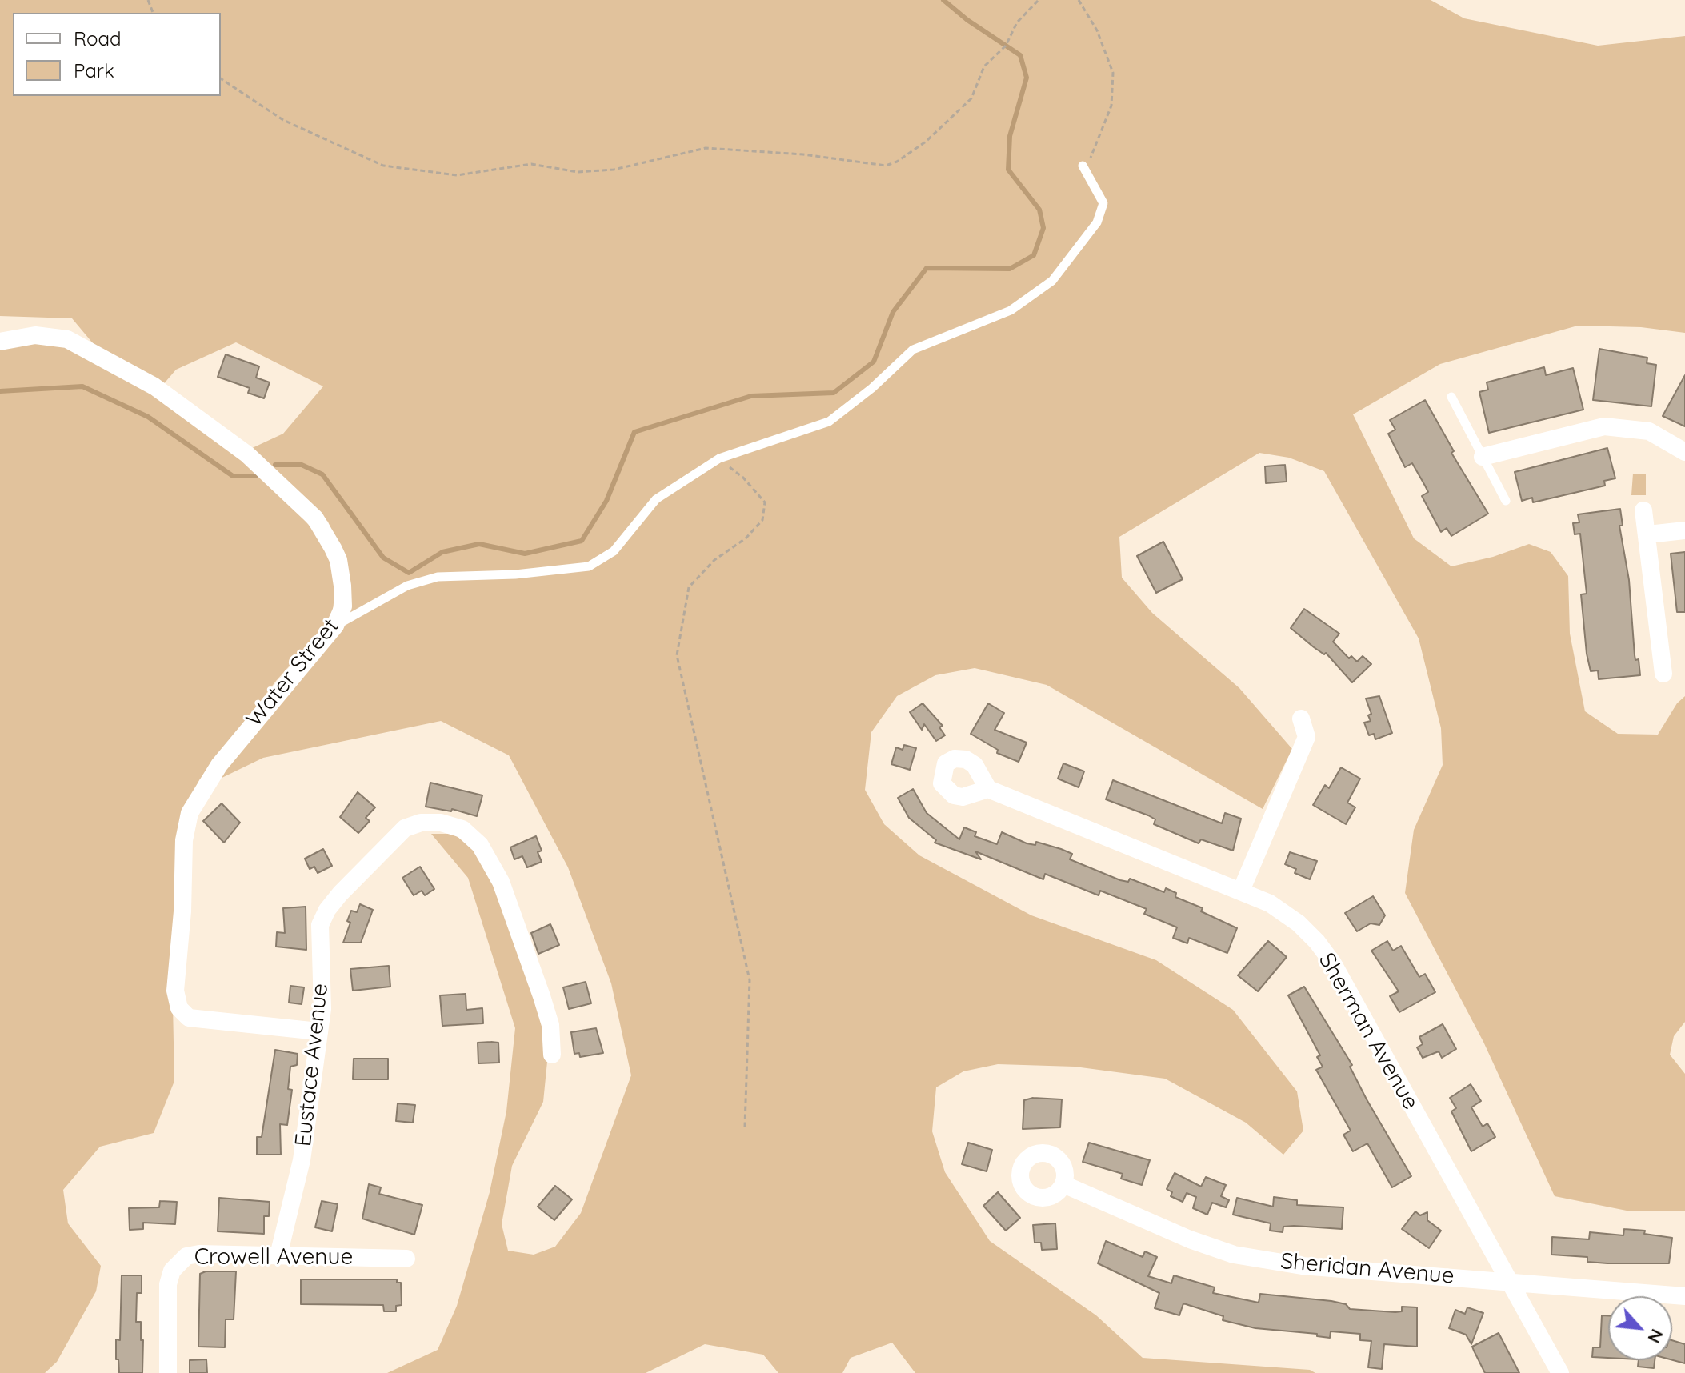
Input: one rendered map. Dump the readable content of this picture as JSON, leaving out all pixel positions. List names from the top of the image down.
{
  "streets": {
    "street": [
      "Water Street",
      "Sherman Avenue",
      "Eustace Avenue",
      "Crowell Avenue",
      "Sheridan Avenue"
    ]
  },
  "crossings": [
    ["Water Street", "Eustace Avenue"],
    ["Sherman Avenue", "Sheridan Avenue"],
    ["Eustace Avenue", "Crowell Avenue"]
  ],
  "legend": ["Road", "Park"],
  "north": "bottom right"
}
